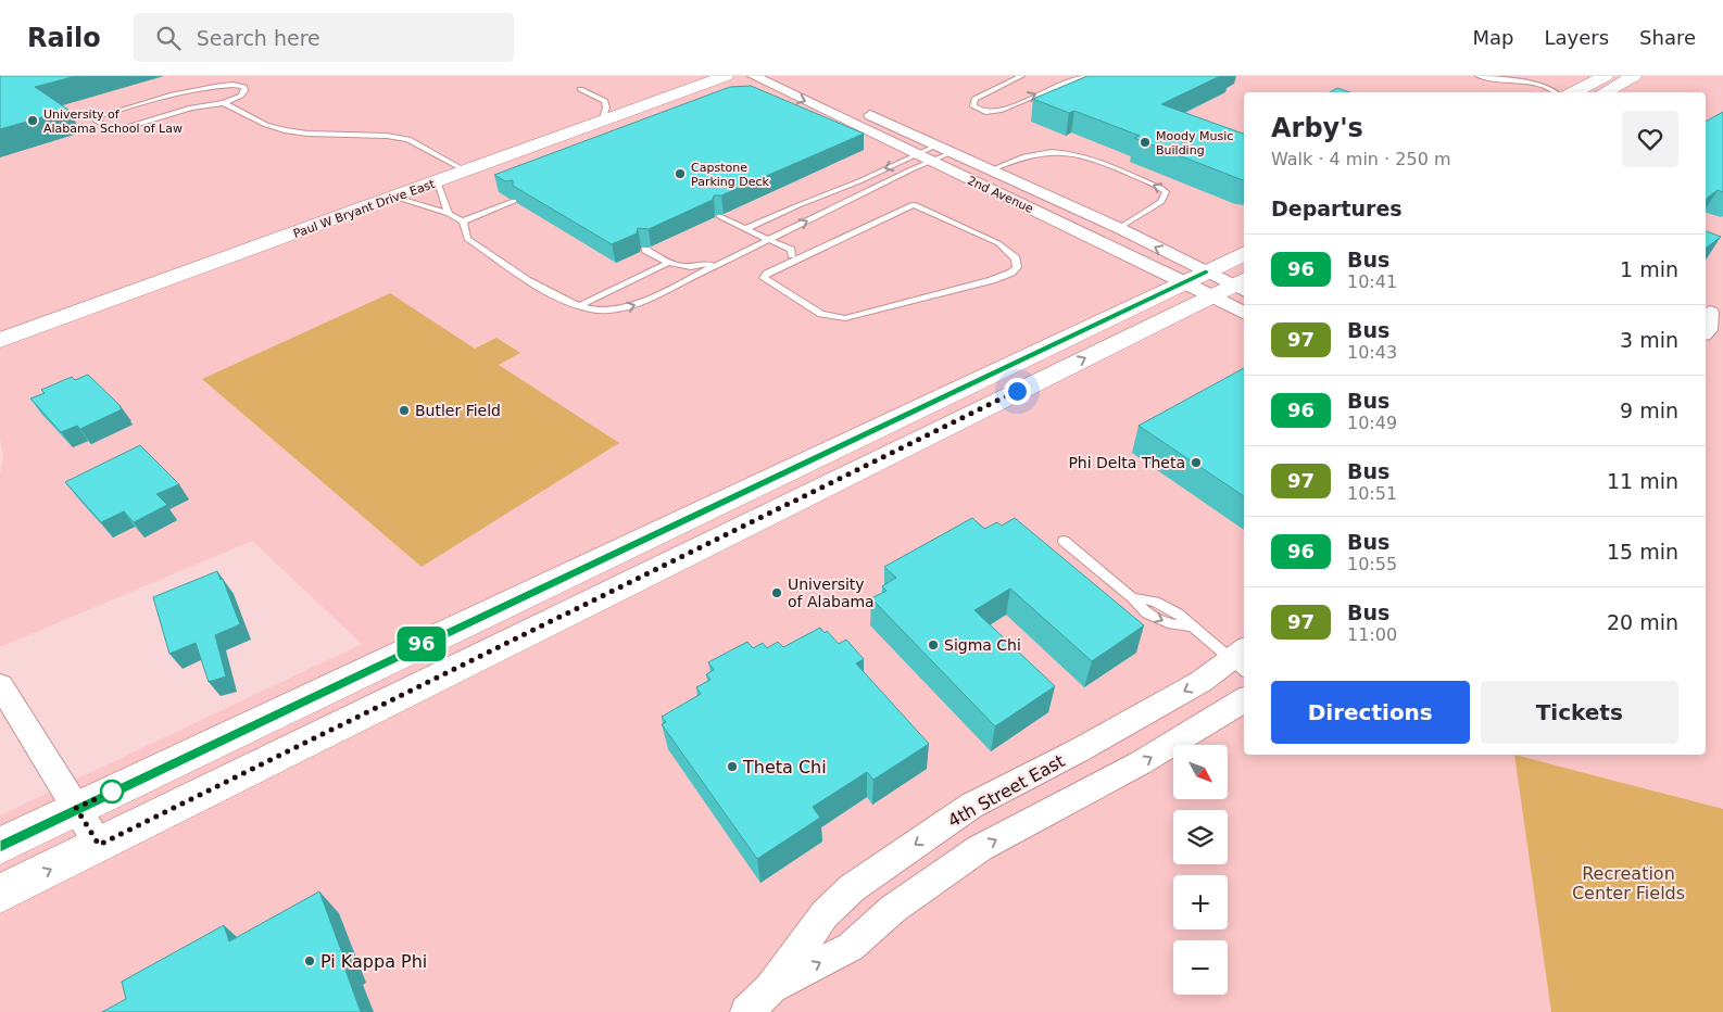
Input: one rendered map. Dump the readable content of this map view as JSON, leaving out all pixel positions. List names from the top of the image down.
{
  "streets": {
    "main road": ["Paul W Bryant Drive East"],
    "street": ["2nd Avenue", "4th Street East"]
  },
  "parks": ["Recreation Center Fields"],
  "places": [
    "University of Alabama School of Law",
    "Moody Music Building",
    "Capstone Parking Deck",
    "Butler Field",
    "Phi Delta Theta",
    "University of Alabama",
    "Sigma Chi",
    "Theta Chi",
    "Pi Kappa Phi"
  ],
  "lines": ["bus line 96"],
  "north": "bottom right",
  "page": {
    "header": "Railo",
    "search": "Search here",
    "nav": ["Map", "Layers", "Share"],
    "on_map": "96",
    "heading": [
      ["Arby's", "Walk · 4 min · 250 m"],
      "Departures"
    ],
    "list": [
      {
        "mark": "96",
        "name": "Bus",
        "note": "10:41",
        "value": "1 min"
      },
      {
        "mark": "97",
        "name": "Bus",
        "note": "10:43",
        "value": "3 min"
      },
      {
        "mark": "96",
        "name": "Bus",
        "note": "10:49",
        "value": "9 min"
      },
      {
        "mark": "97",
        "name": "Bus",
        "note": "10:51",
        "value": "11 min"
      },
      {
        "mark": "96",
        "name": "Bus",
        "note": "10:55",
        "value": "15 min"
      },
      {
        "mark": "97",
        "name": "Bus",
        "note": "11:00",
        "value": "20 min"
      }
    ],
    "buttons": ["Directions", "Tickets"],
    "map_buttons": ["+", "−"]
  }
}
